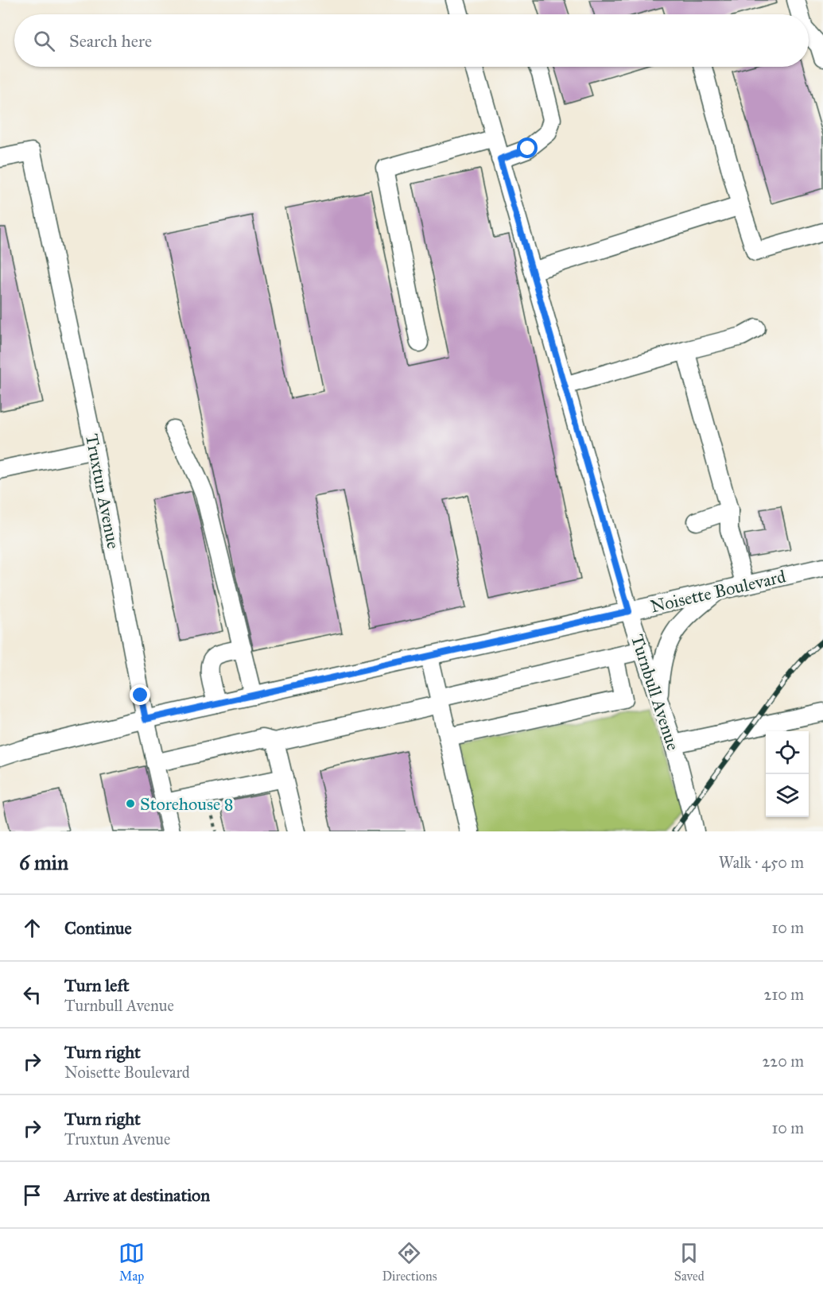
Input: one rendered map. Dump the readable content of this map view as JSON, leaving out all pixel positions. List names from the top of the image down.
{
  "streets": {
    "street": ["Truxtun Avenue", "Noisette Boulevard", "Turnbull Avenue"]
  },
  "crossings": [
    ["Truxtun Avenue", "Noisette Boulevard"],
    ["Noisette Boulevard", "Turnbull Avenue"]
  ],
  "places": ["Storehouse 8"],
  "page": {
    "search": "Search here",
    "heading": ["6 min", "Walk · 450 m"],
    "list": [
      ["Continue", "10 m"],
      ["Turn left", "Turnbull Avenue", "210 m"],
      ["Turn right", "Noisette Boulevard", "220 m"],
      ["Turn right", "Truxtun Avenue", "10 m"],
      "Arrive at destination"
    ],
    "nav": ["Map", "Directions", "Saved"]
  }
}
